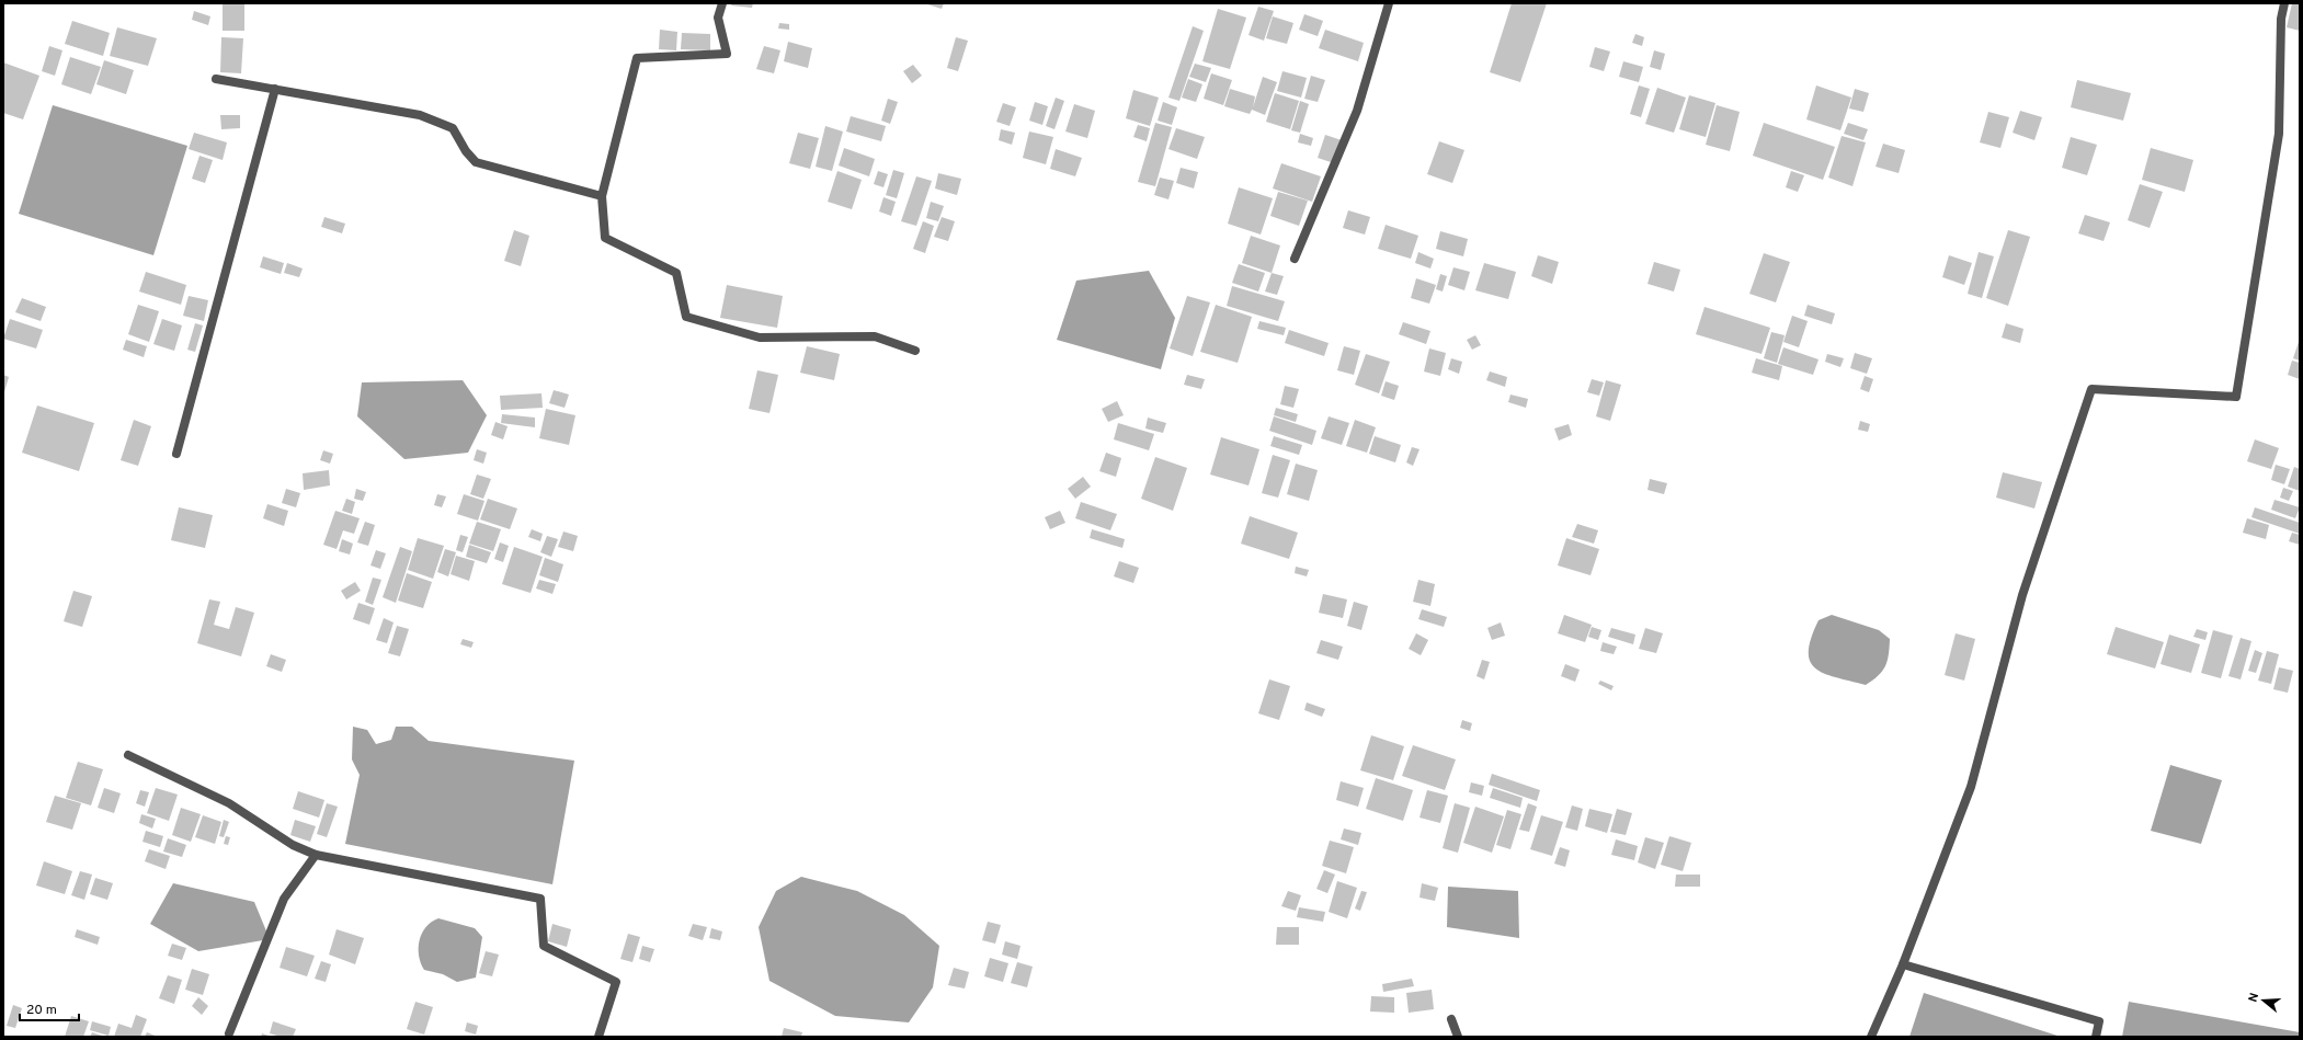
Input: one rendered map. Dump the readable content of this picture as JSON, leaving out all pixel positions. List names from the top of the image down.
{
  "scale_bar": "20 m",
  "north": "left"
}
